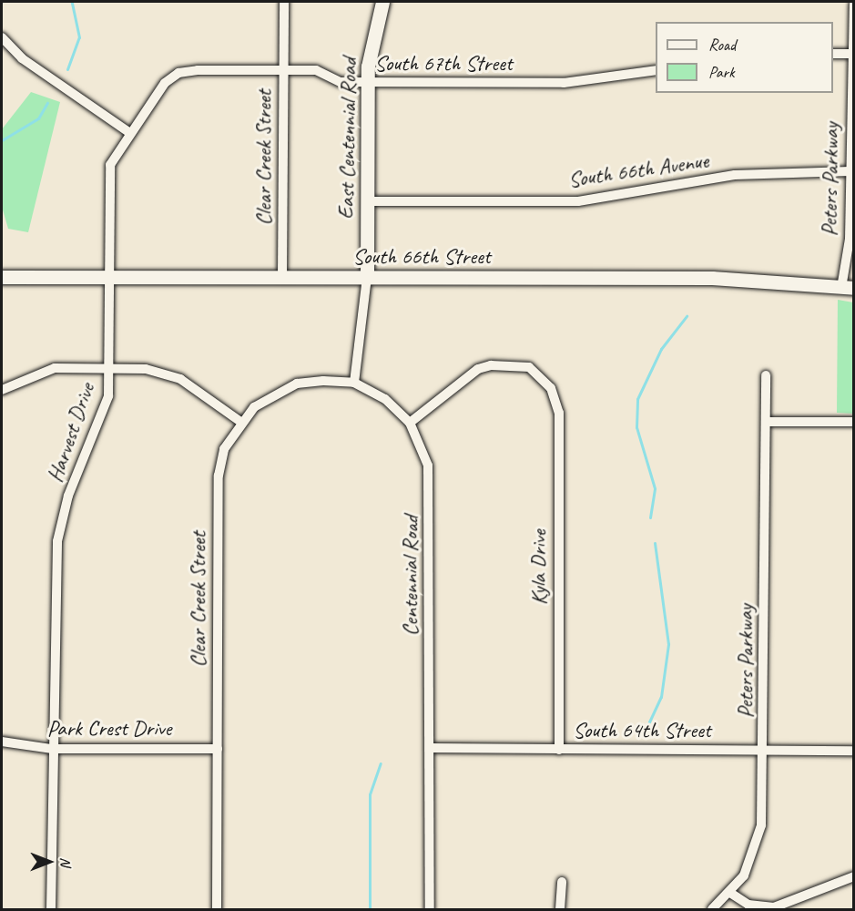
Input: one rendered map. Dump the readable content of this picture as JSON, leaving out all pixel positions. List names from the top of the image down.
{
  "streets": {
    "street": [
      "South 67th Street",
      "East Centennial Road",
      "Clear Creek Street",
      "South 66th Avenue",
      "Peters Parkway",
      "South 66th Street",
      "Harvest Drive",
      "Kyla Drive",
      "Centennial Road",
      "Park Crest Drive",
      "South 64th Street"
    ]
  },
  "crossings": [
    ["South 67th Street", "East Centennial Road"],
    ["South 67th Street", "Clear Creek Street"],
    ["South 67th Street", "Harvest Drive"],
    ["East Centennial Road", "South 66th Avenue"],
    ["East Centennial Road", "South 66th Street"],
    ["Clear Creek Street", "South 66th Street"],
    ["Clear Creek Street", "Centennial Road"],
    ["Clear Creek Street", "Park Crest Drive"],
    ["South 66th Avenue", "Peters Parkway"],
    ["Peters Parkway", "South 66th Street"],
    ["Peters Parkway", "South 64th Street"],
    ["South 66th Street", "Harvest Drive"],
    ["Harvest Drive", "Park Crest Drive"],
    ["Kyla Drive", "Centennial Road"],
    ["Kyla Drive", "South 64th Street"],
    ["Centennial Road", "South 64th Street"]
  ],
  "legend": ["Road", "Park"],
  "north": "right"
}
